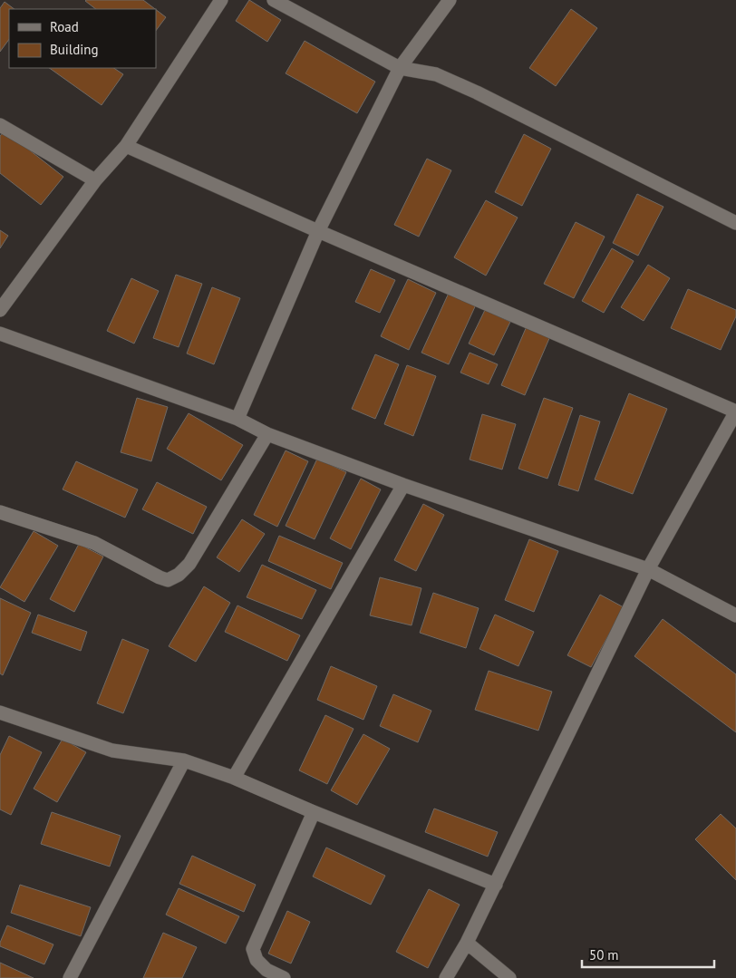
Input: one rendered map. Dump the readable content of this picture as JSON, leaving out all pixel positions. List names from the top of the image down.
{
  "legend": ["Road", "Building"],
  "scale_bar": "50 m"
}
